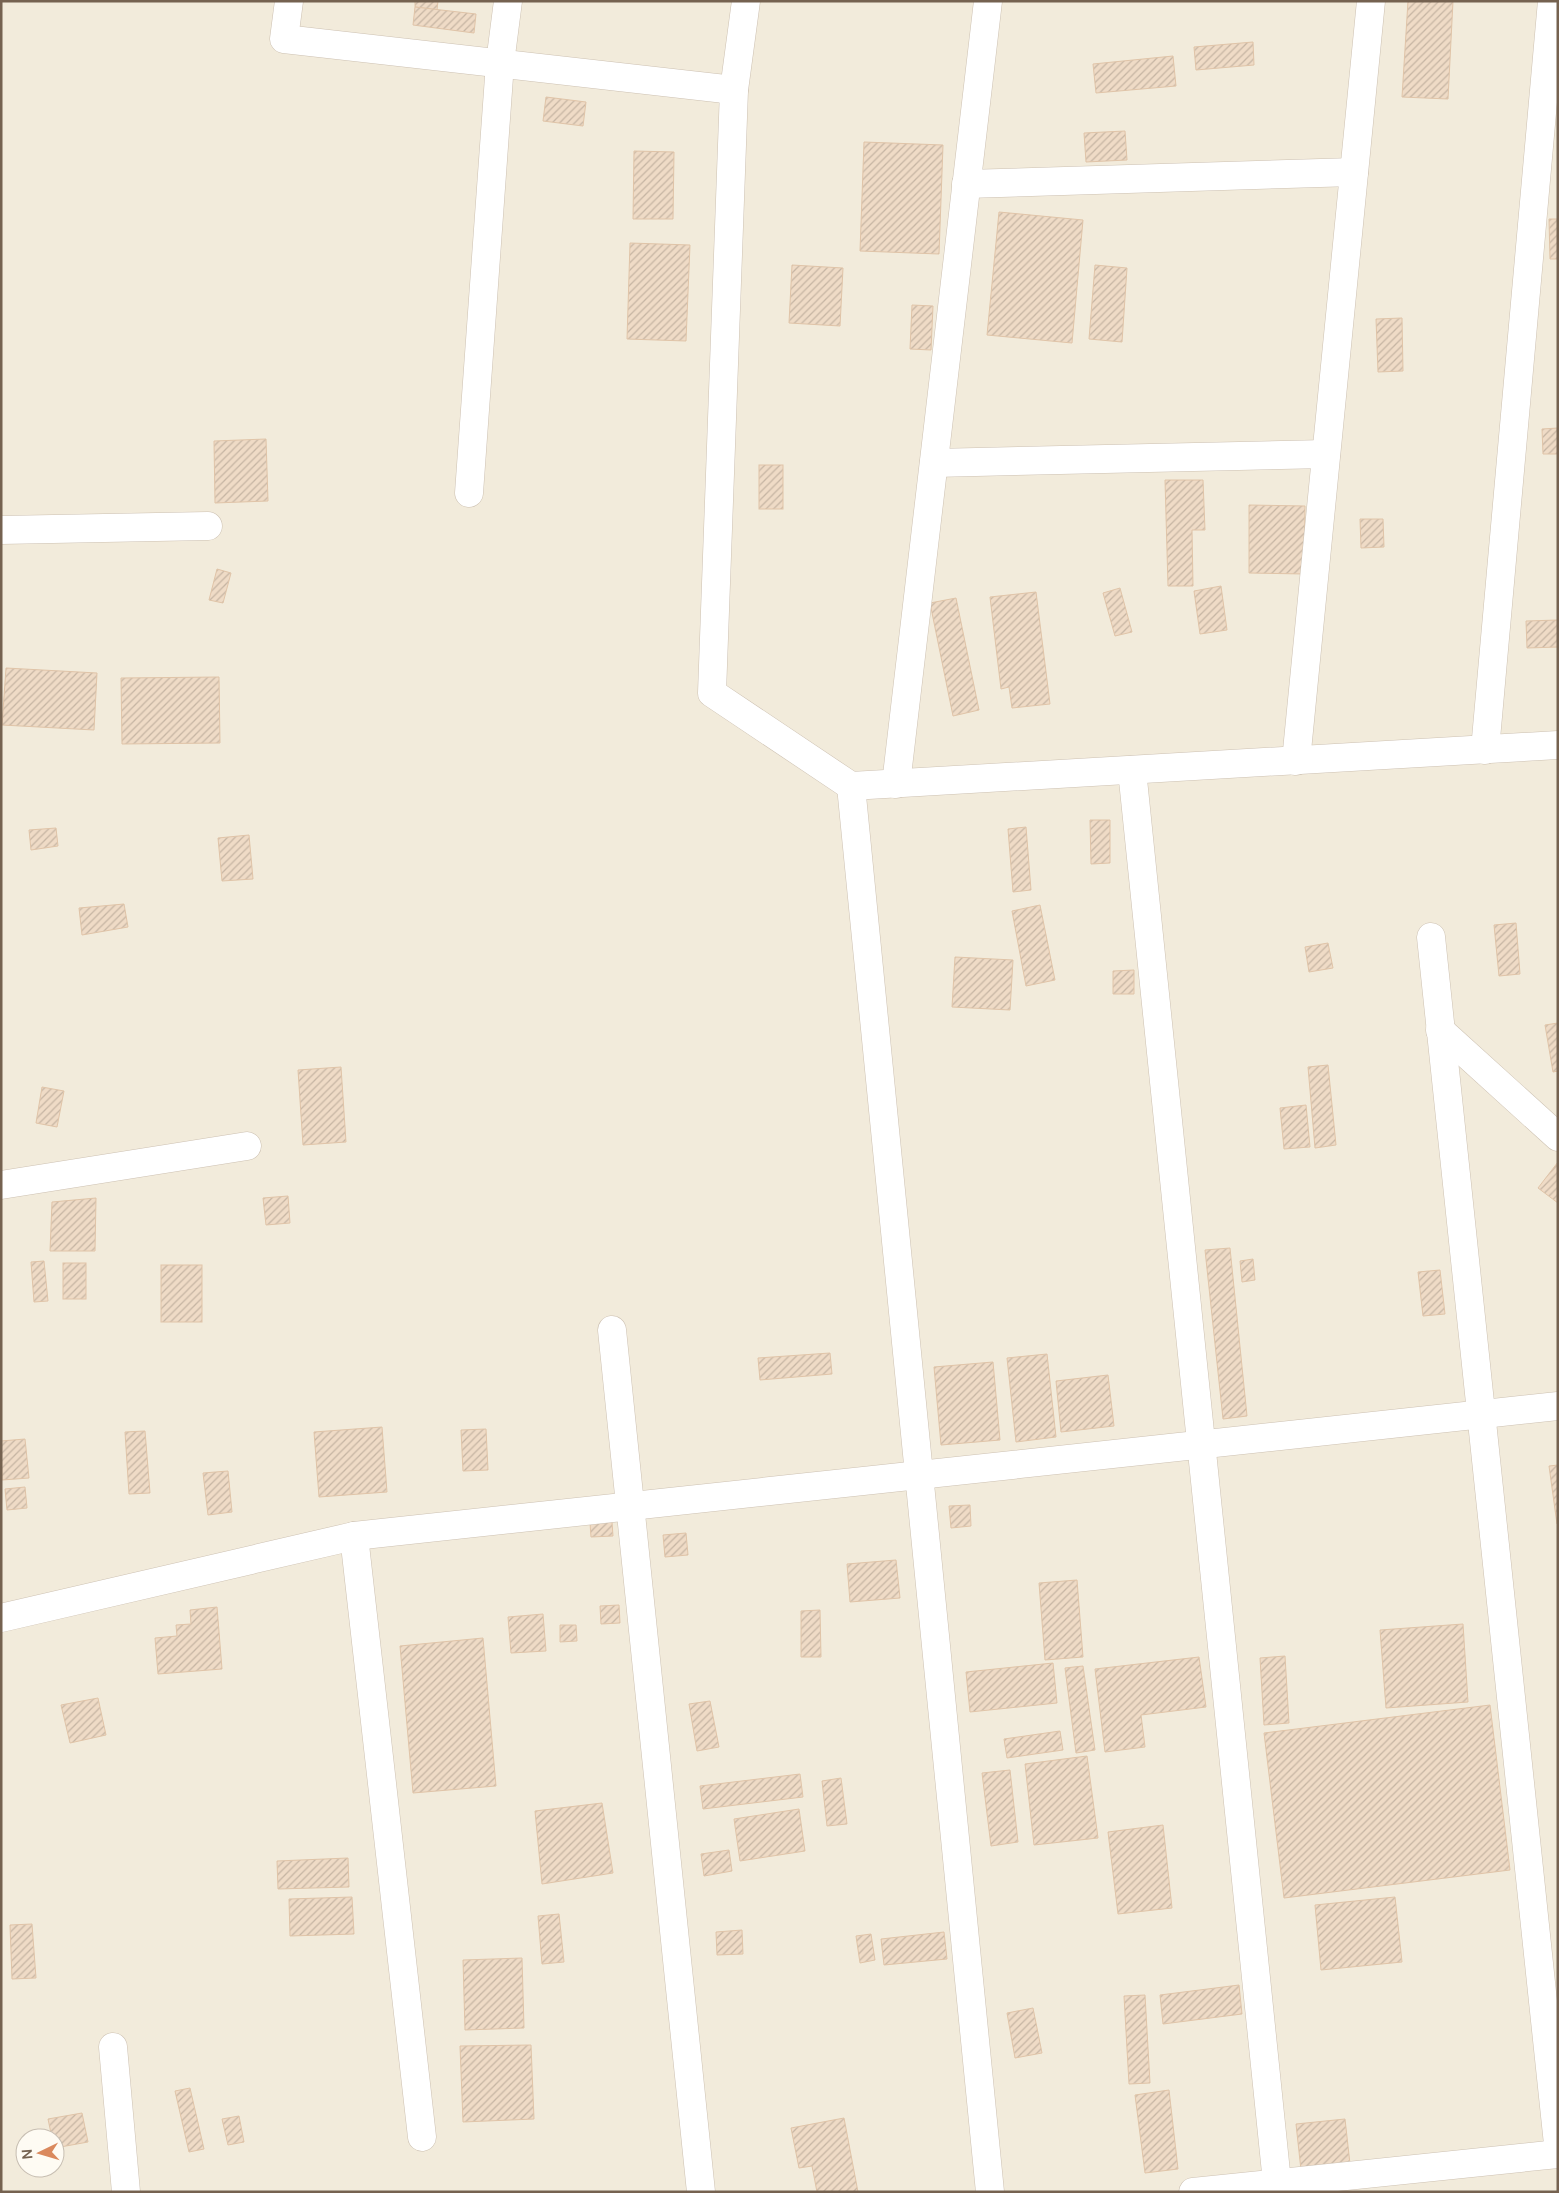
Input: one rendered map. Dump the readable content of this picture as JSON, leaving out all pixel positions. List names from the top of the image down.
{
  "north": "left"
}
